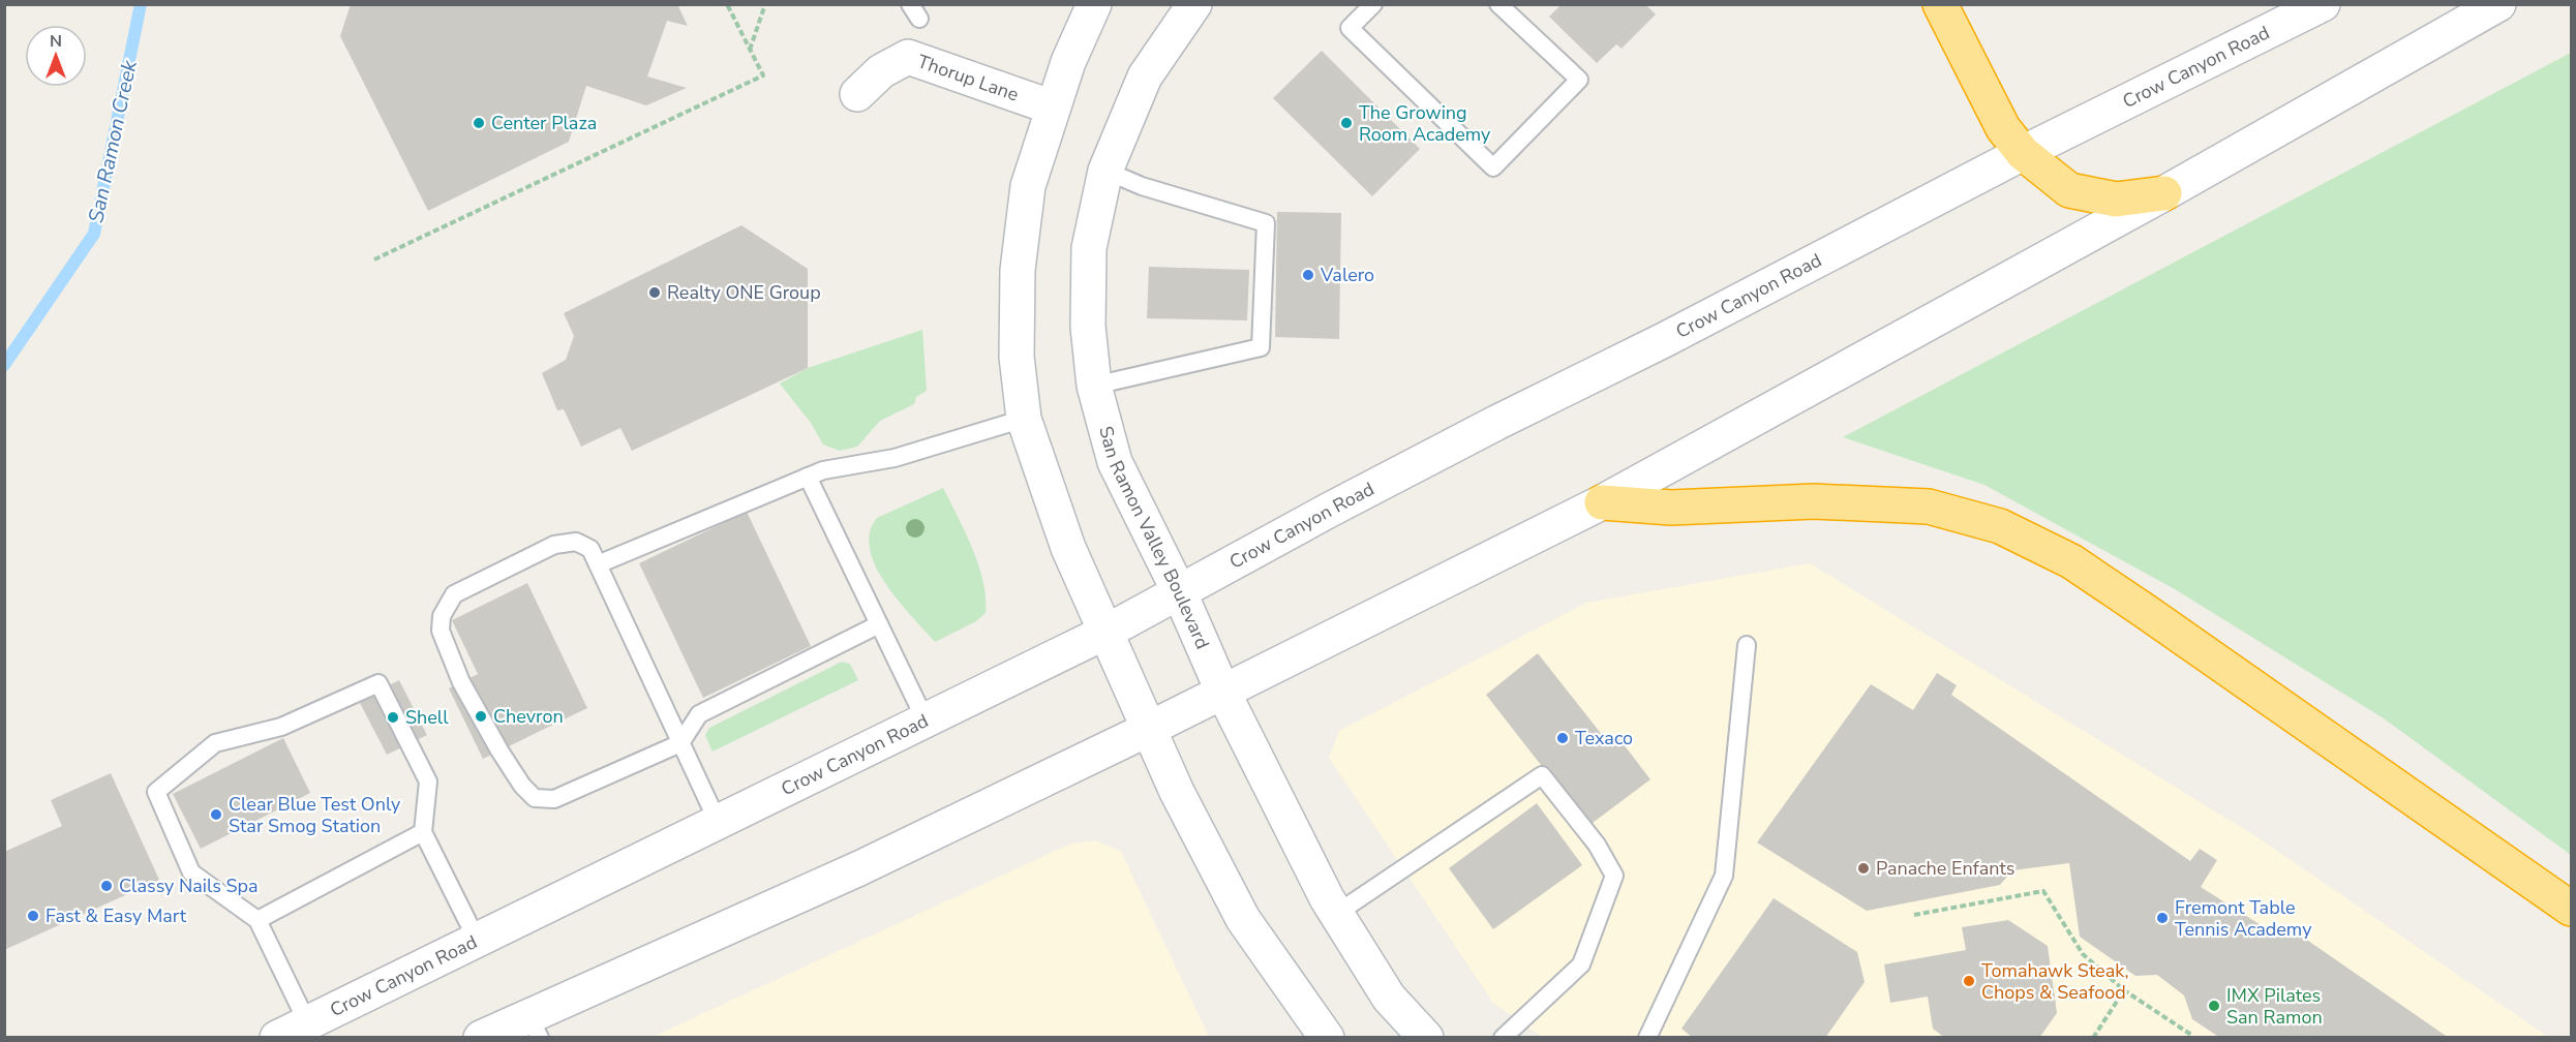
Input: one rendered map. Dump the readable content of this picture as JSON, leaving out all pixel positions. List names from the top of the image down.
{
  "streets": {
    "main road": ["Crow Canyon Road", "Thorup Lane", "San Ramon Valley Boulevard"]
  },
  "crossings": [
    ["Crow Canyon Road", "San Ramon Valley Boulevard"]
  ],
  "water": ["San Ramon Creek"],
  "places": [
    "Center Plaza",
    "The Growing Room Academy",
    "Valero",
    "Realty ONE Group",
    "Chevron",
    "Shell",
    "Texaco",
    "Clear Blue Test Only Star Smog Station",
    "Panache Enfants",
    "Classy Nails Spa",
    "Fast & Easy Mart",
    "Fremont Table Tennis Academy",
    "Tomahawk Steak, Chops & Seafood",
    "IMX Pilates San Ramon"
  ],
  "north": "top"
}
